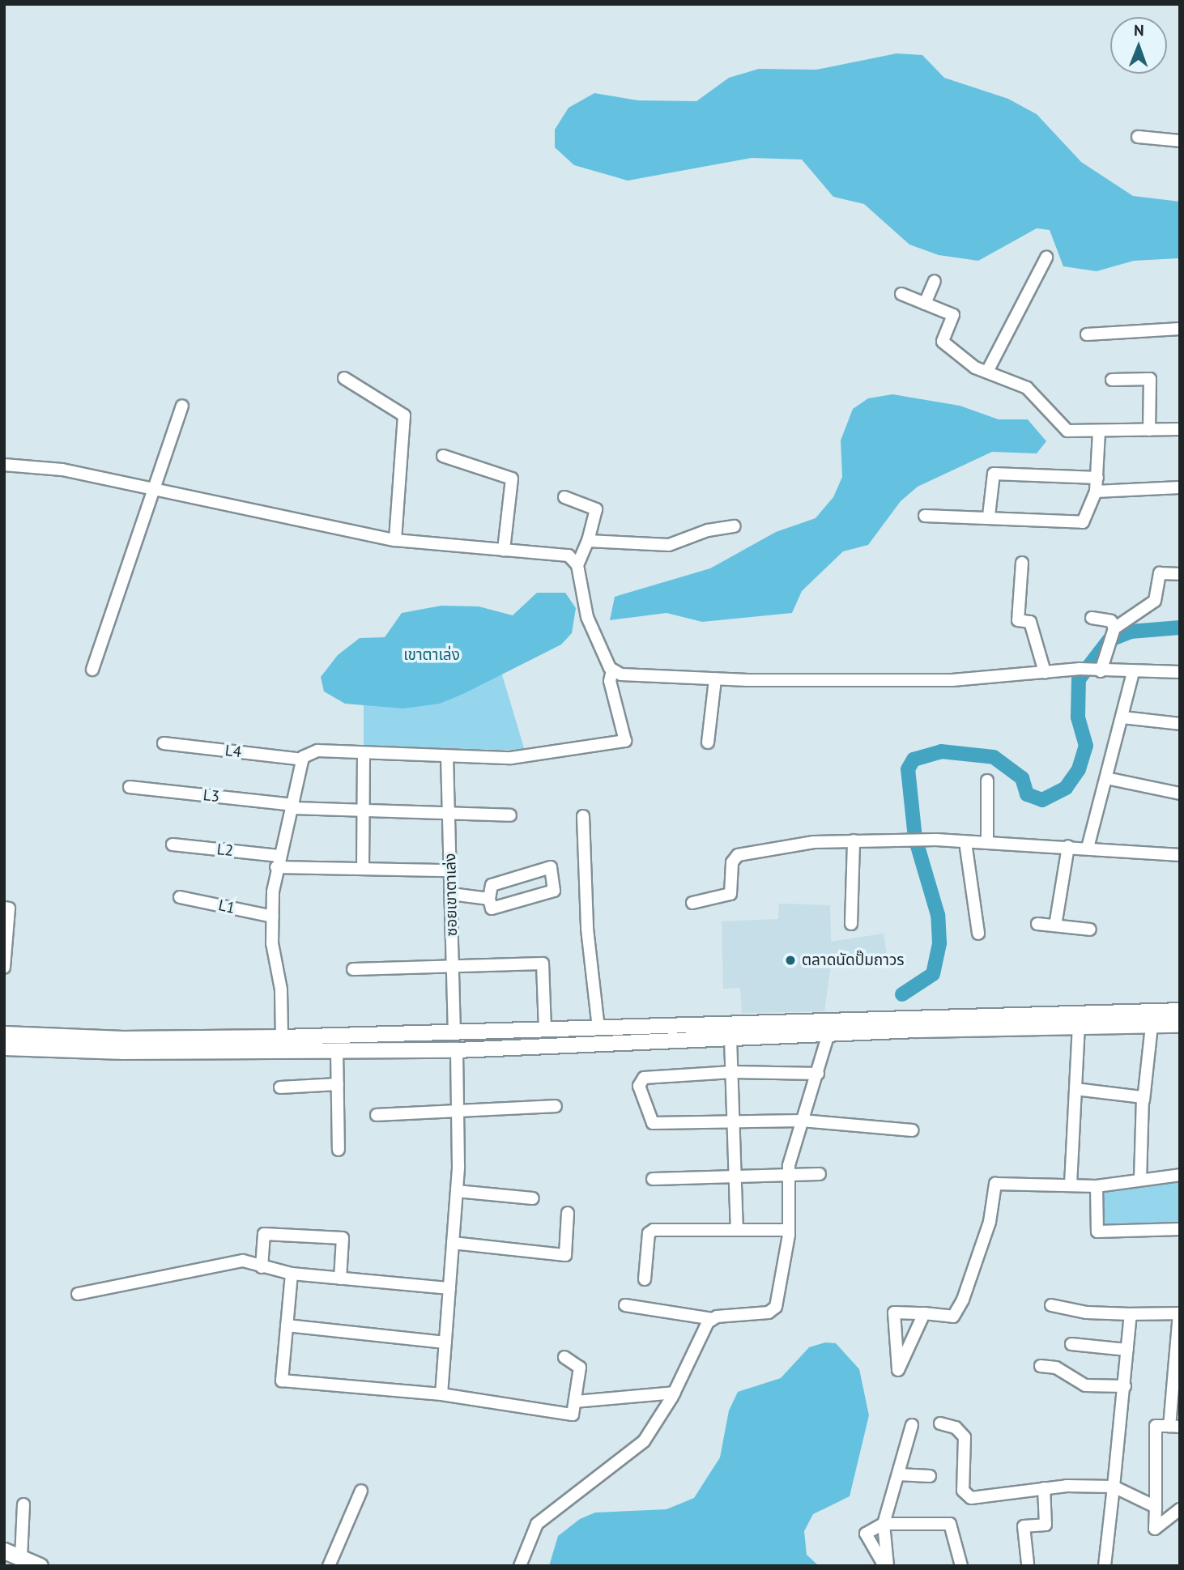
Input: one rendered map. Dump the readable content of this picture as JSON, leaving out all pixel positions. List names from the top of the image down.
{
  "streets": {
    "street": [
      "L4",
      "L3",
      "L2",
      "ซอยเขาตาเล่ง",
      "L1"
    ]
  },
  "crossings": [
    ["L3", "ซอยเขาตาเล่ง"],
    ["L2", "ซอยเขาตาเล่ง"]
  ],
  "parks": ["เขาตาเล่ง"],
  "places": ["ตลาดนัดปั๊มถาวร"],
  "north": "top"
}
